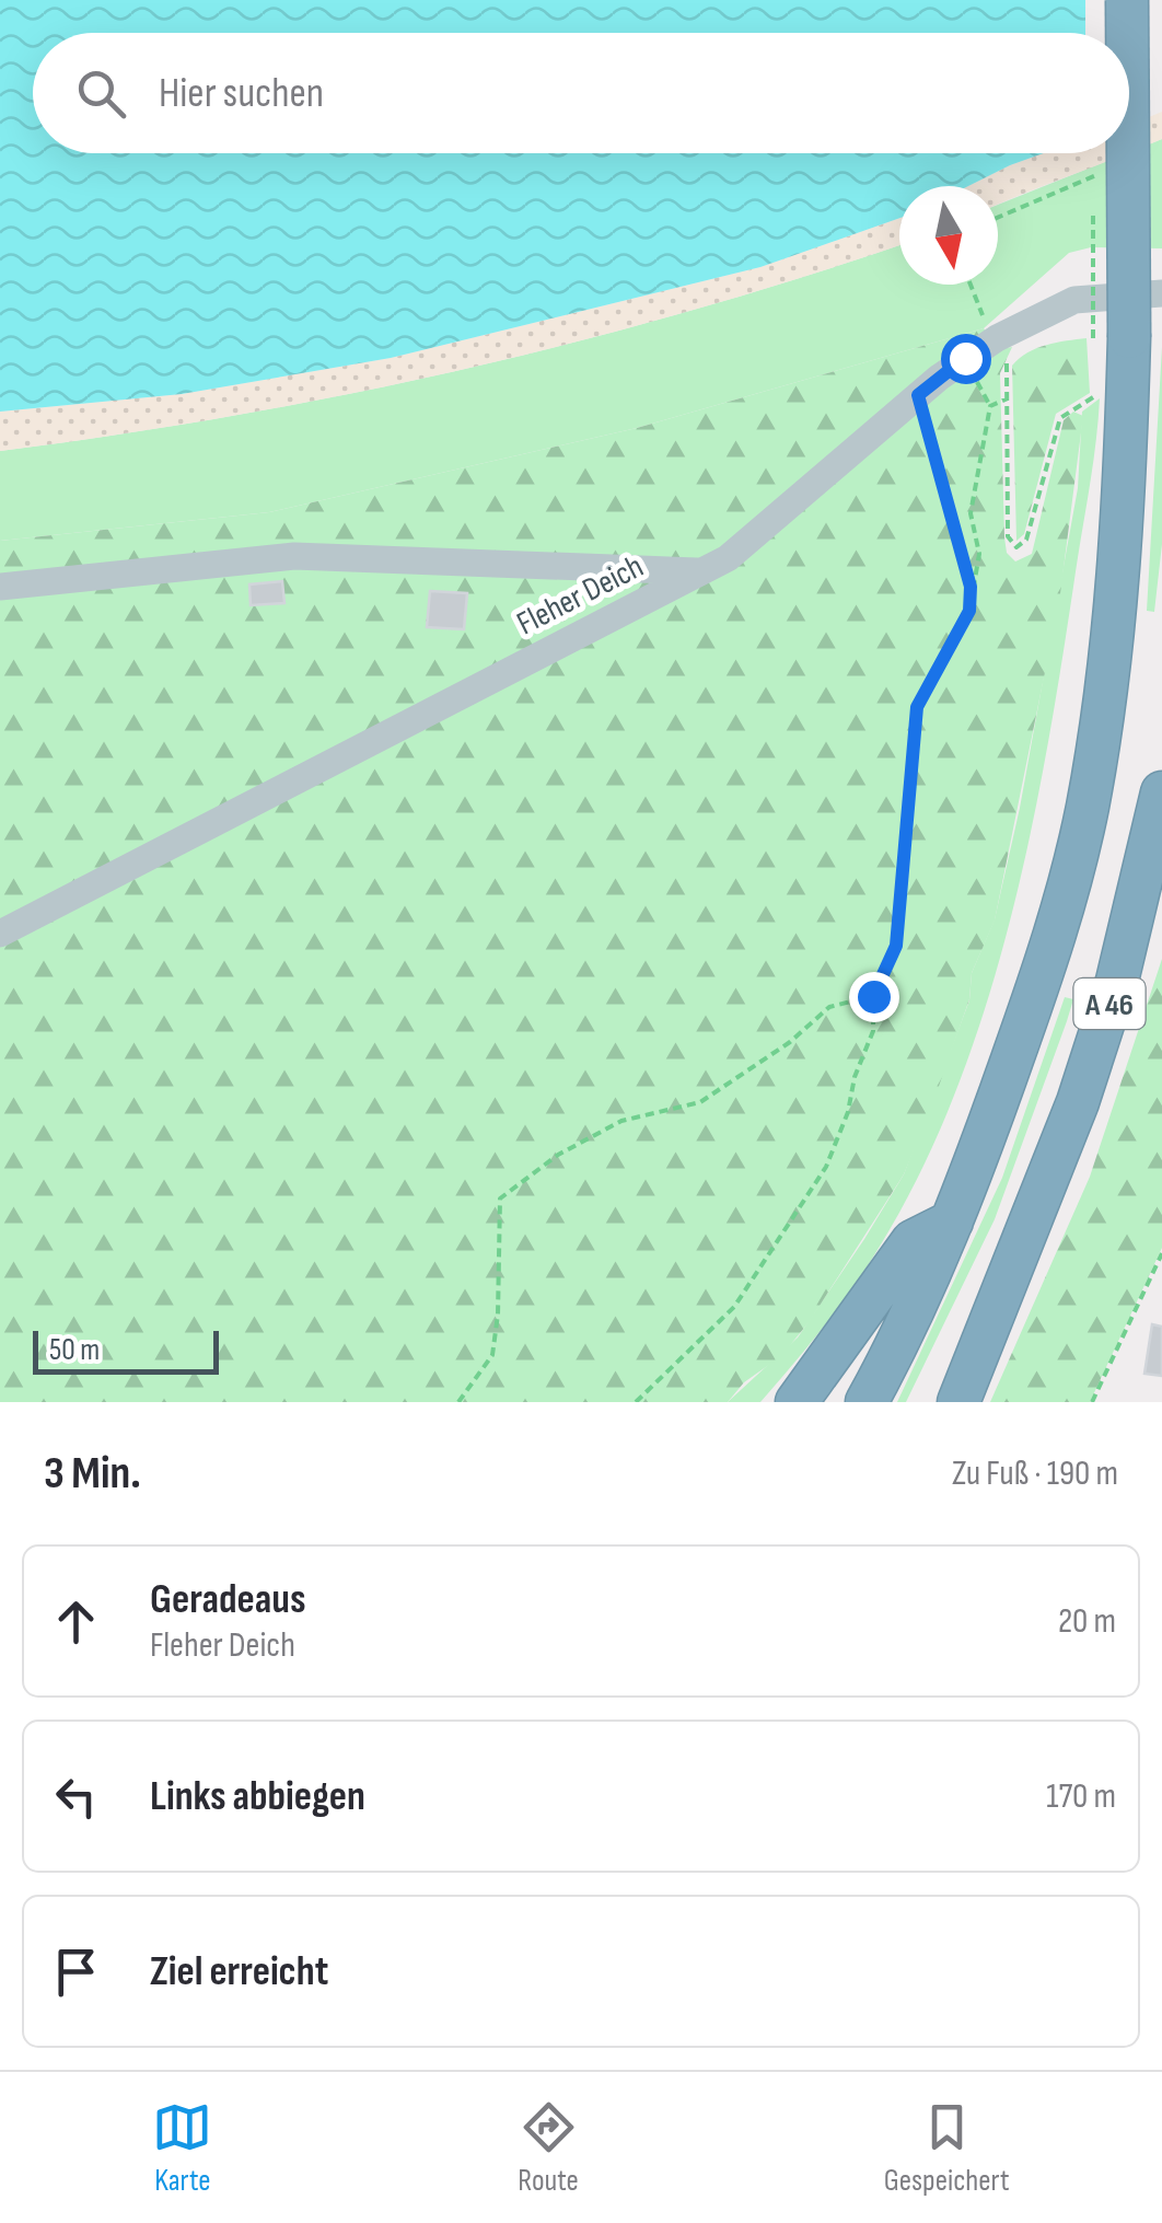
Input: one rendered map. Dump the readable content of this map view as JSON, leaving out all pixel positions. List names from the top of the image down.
{
  "streets": {
    "highway": ["A 46"],
    "lane": ["Fleher Deich"]
  },
  "scale_bar": "50 m",
  "north": "bottom",
  "page": {
    "search": "Hier suchen",
    "scale": "50 m",
    "heading": ["3 Min.", "Zu Fuß · 190 m"],
    "list": [
      ["Geradeaus", "Fleher Deich", "20 m"],
      ["Links abbiegen", "170 m"],
      "Ziel erreicht"
    ],
    "nav": ["Karte", "Route", "Gespeichert"]
  }
}
